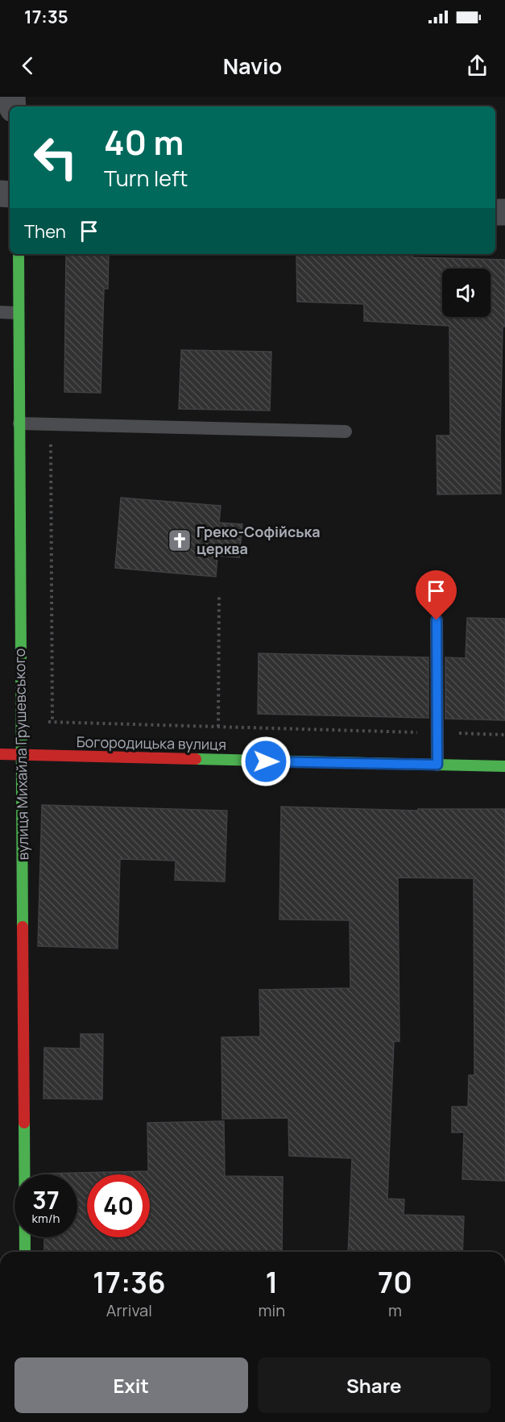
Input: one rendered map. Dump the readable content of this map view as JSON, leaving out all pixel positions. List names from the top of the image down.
{
  "streets": {
    "street": ["Богородицька вулиця", "вулиця Михайла Грушевського"]
  },
  "crossings": [
    ["Богородицька вулиця", "вулиця Михайла Грушевського"]
  ],
  "places": {
    "church": ["Греко-Софійська церква"]
  },
  "page": {
    "status": "17:35",
    "header": "Navio",
    "turn": ["40 m", "Turn left"],
    "then": "Then",
    "speed": "37 km/h",
    "limit": "40",
    "eta": [
      "17:36",
      "Arrival",
      "1",
      "min",
      "70",
      "m"
    ],
    "buttons": ["Exit", "Share"]
  }
}
